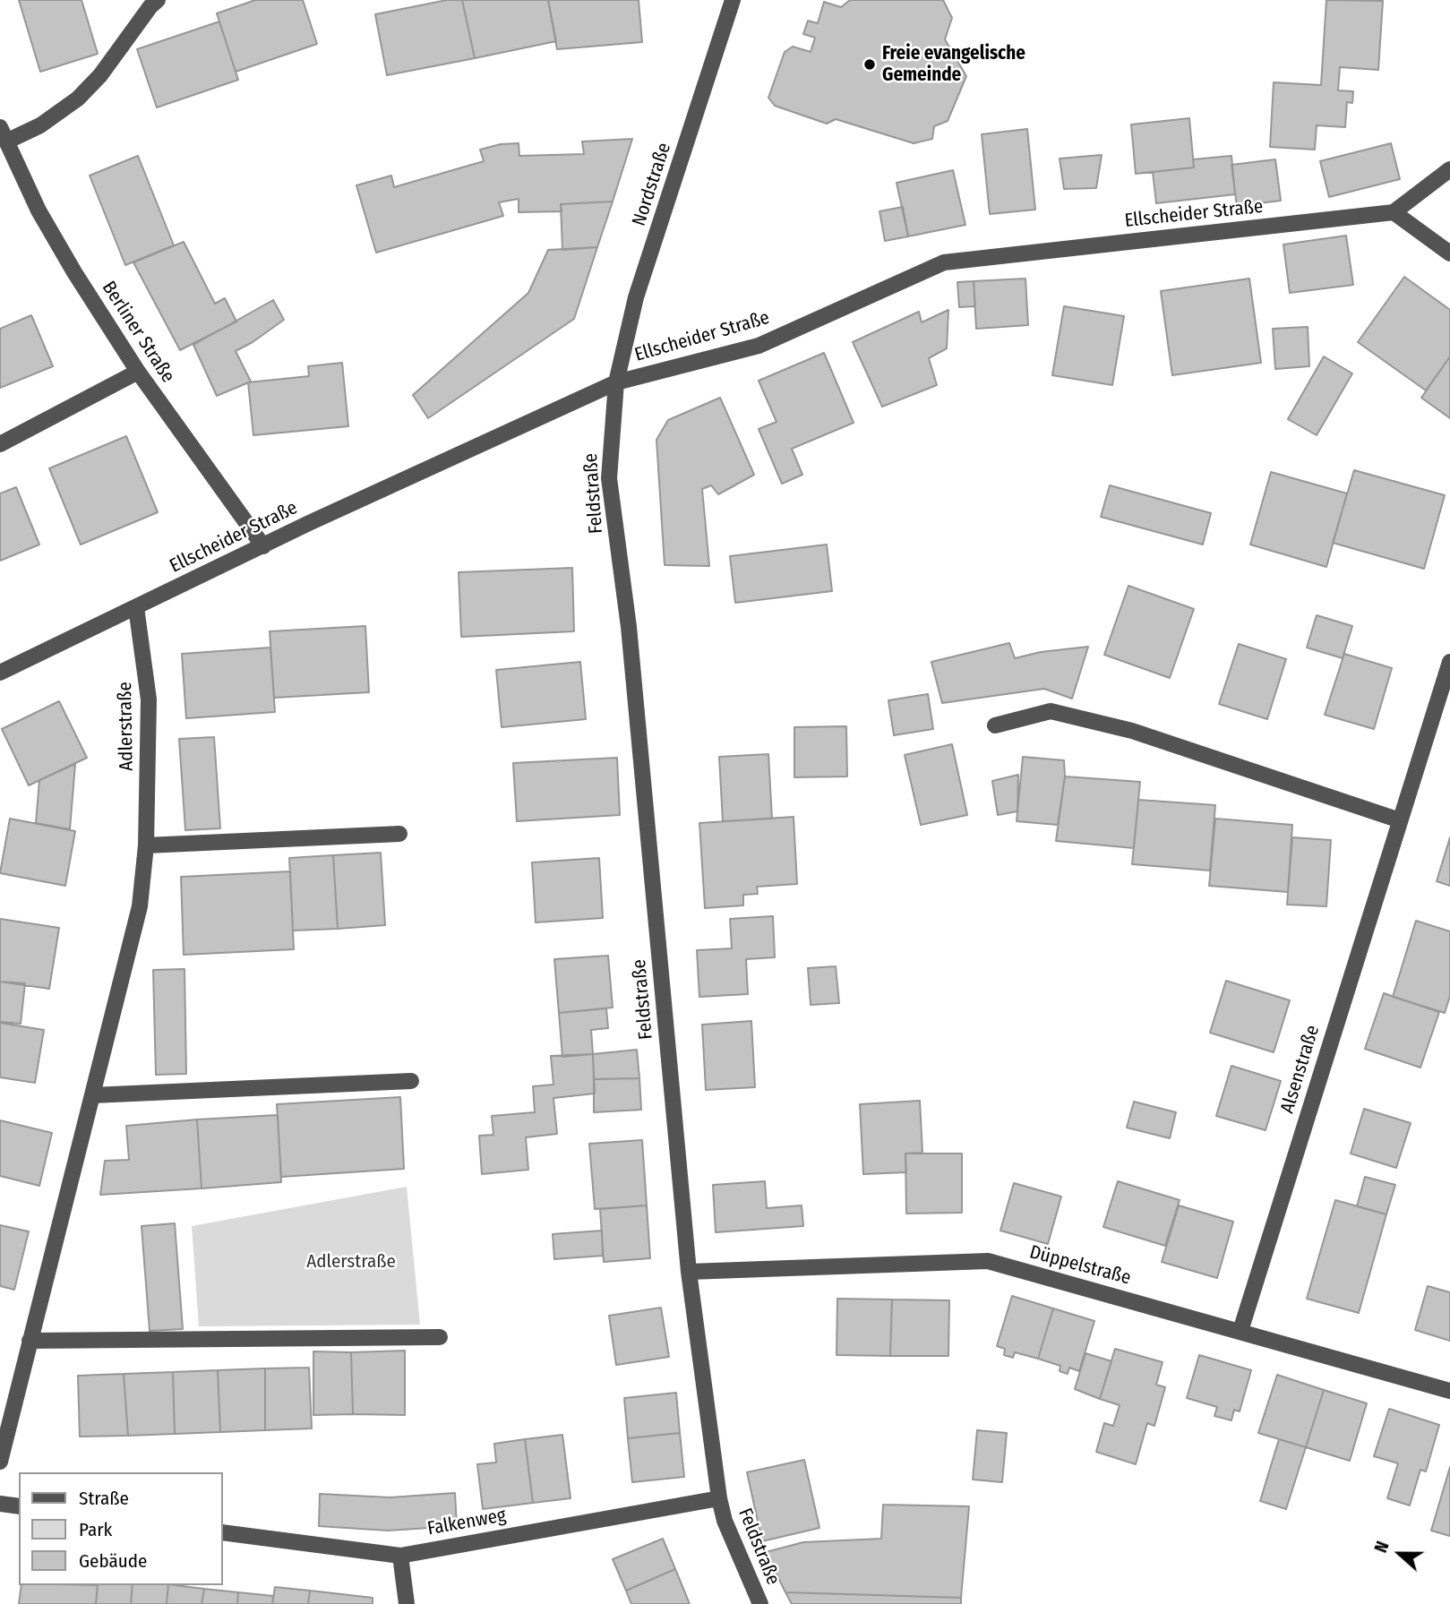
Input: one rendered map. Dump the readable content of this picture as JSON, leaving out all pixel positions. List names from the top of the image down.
{
  "streets": {
    "street": [
      "Nordstraße",
      "Ellscheider Straße",
      "Berliner Straße",
      "Feldstraße",
      "Adlerstraße",
      "Alsenstraße",
      "Düppelstraße",
      "Falkenweg"
    ]
  },
  "crossings": [
    ["Nordstraße", "Ellscheider Straße"],
    ["Nordstraße", "Feldstraße"],
    ["Ellscheider Straße", "Berliner Straße"],
    ["Ellscheider Straße", "Feldstraße"],
    ["Ellscheider Straße", "Adlerstraße"],
    ["Feldstraße", "Düppelstraße"],
    ["Feldstraße", "Falkenweg"],
    ["Alsenstraße", "Düppelstraße"]
  ],
  "parks": ["Adlerstraße"],
  "places": ["Freie evangelische Gemeinde"],
  "legend": ["Straße", "Park", "Gebäude"],
  "north": "left"
}
